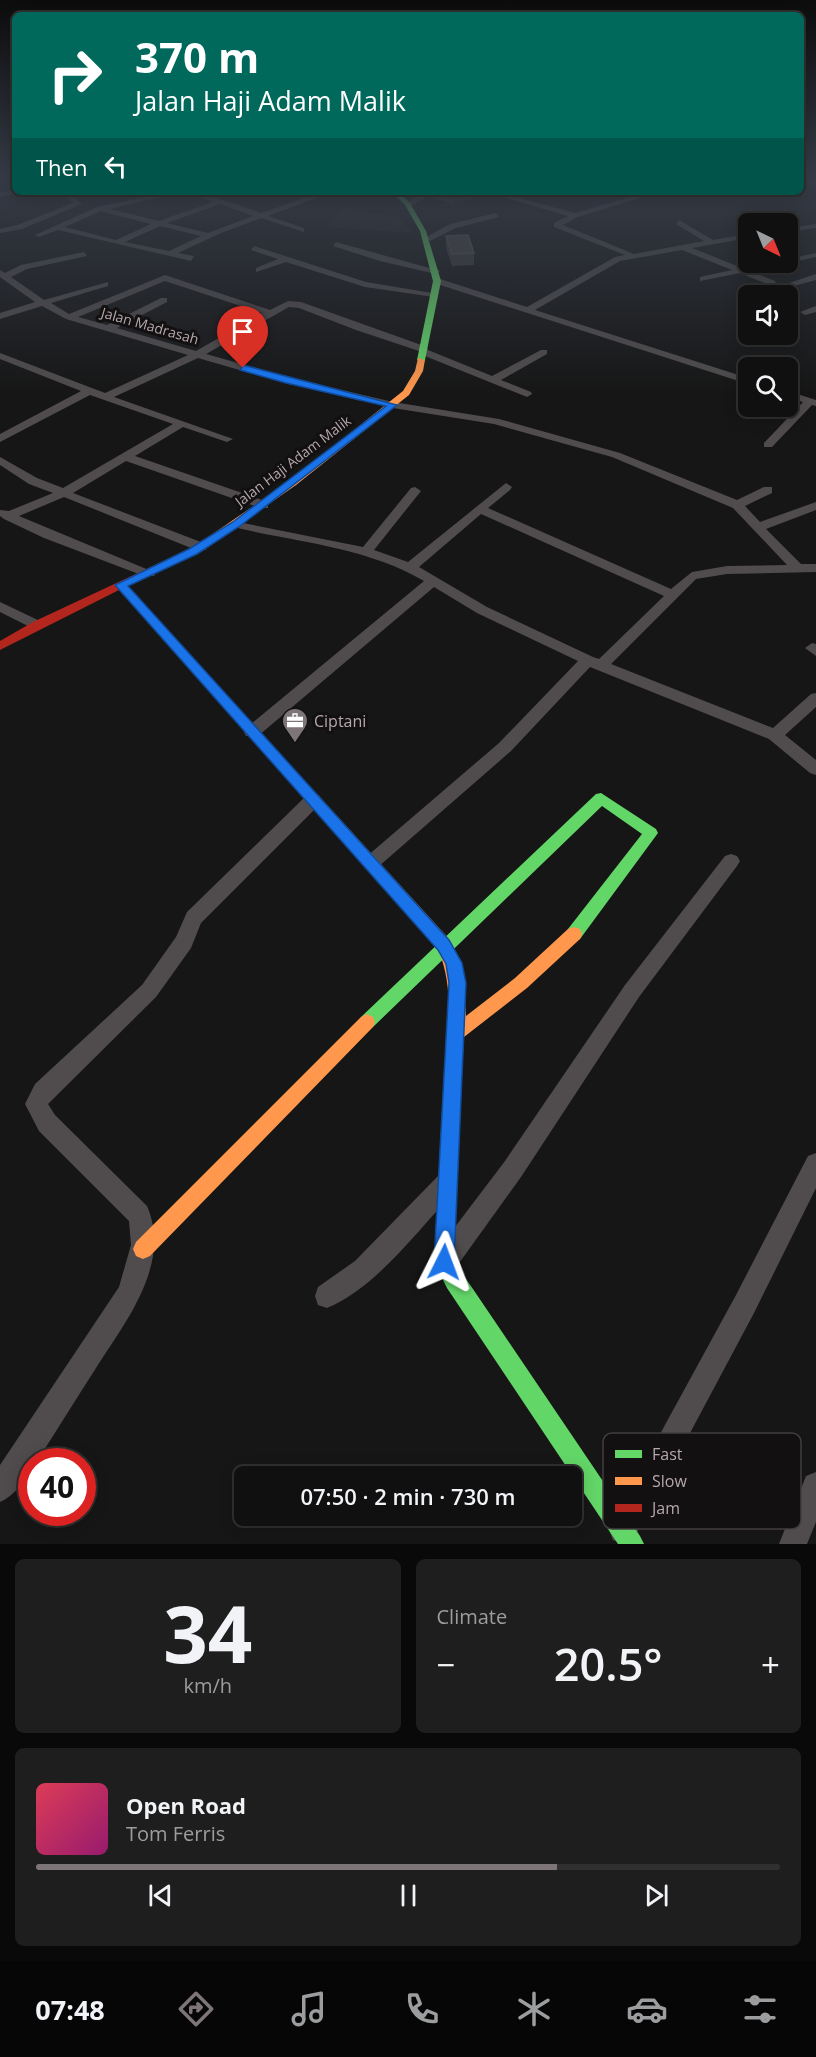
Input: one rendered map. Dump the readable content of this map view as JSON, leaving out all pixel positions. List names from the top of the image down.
{
  "streets": {
    "street": ["Jalan Madrasah", "Jalan Haji Adam Malik"]
  },
  "crossings": [
    ["Jalan Madrasah", "Jalan Haji Adam Malik"]
  ],
  "places": {
    "office": ["Ciptani"]
  },
  "legend": ["Fast", "Slow", "Jam"],
  "north": "bottom right",
  "page": {
    "turn": ["370 m", "Jalan Haji Adam Malik"],
    "then": "Then",
    "limit": "40",
    "trip": "07:50 · 2 min · 730 m",
    "tile": [
      ["34", "km/h"],
      "Climate"
    ],
    "heat": ["−", "20.5°", "+"],
    "song": ["Open Road", "Tom Ferris"],
    "tabs": "07:48"
  }
}
